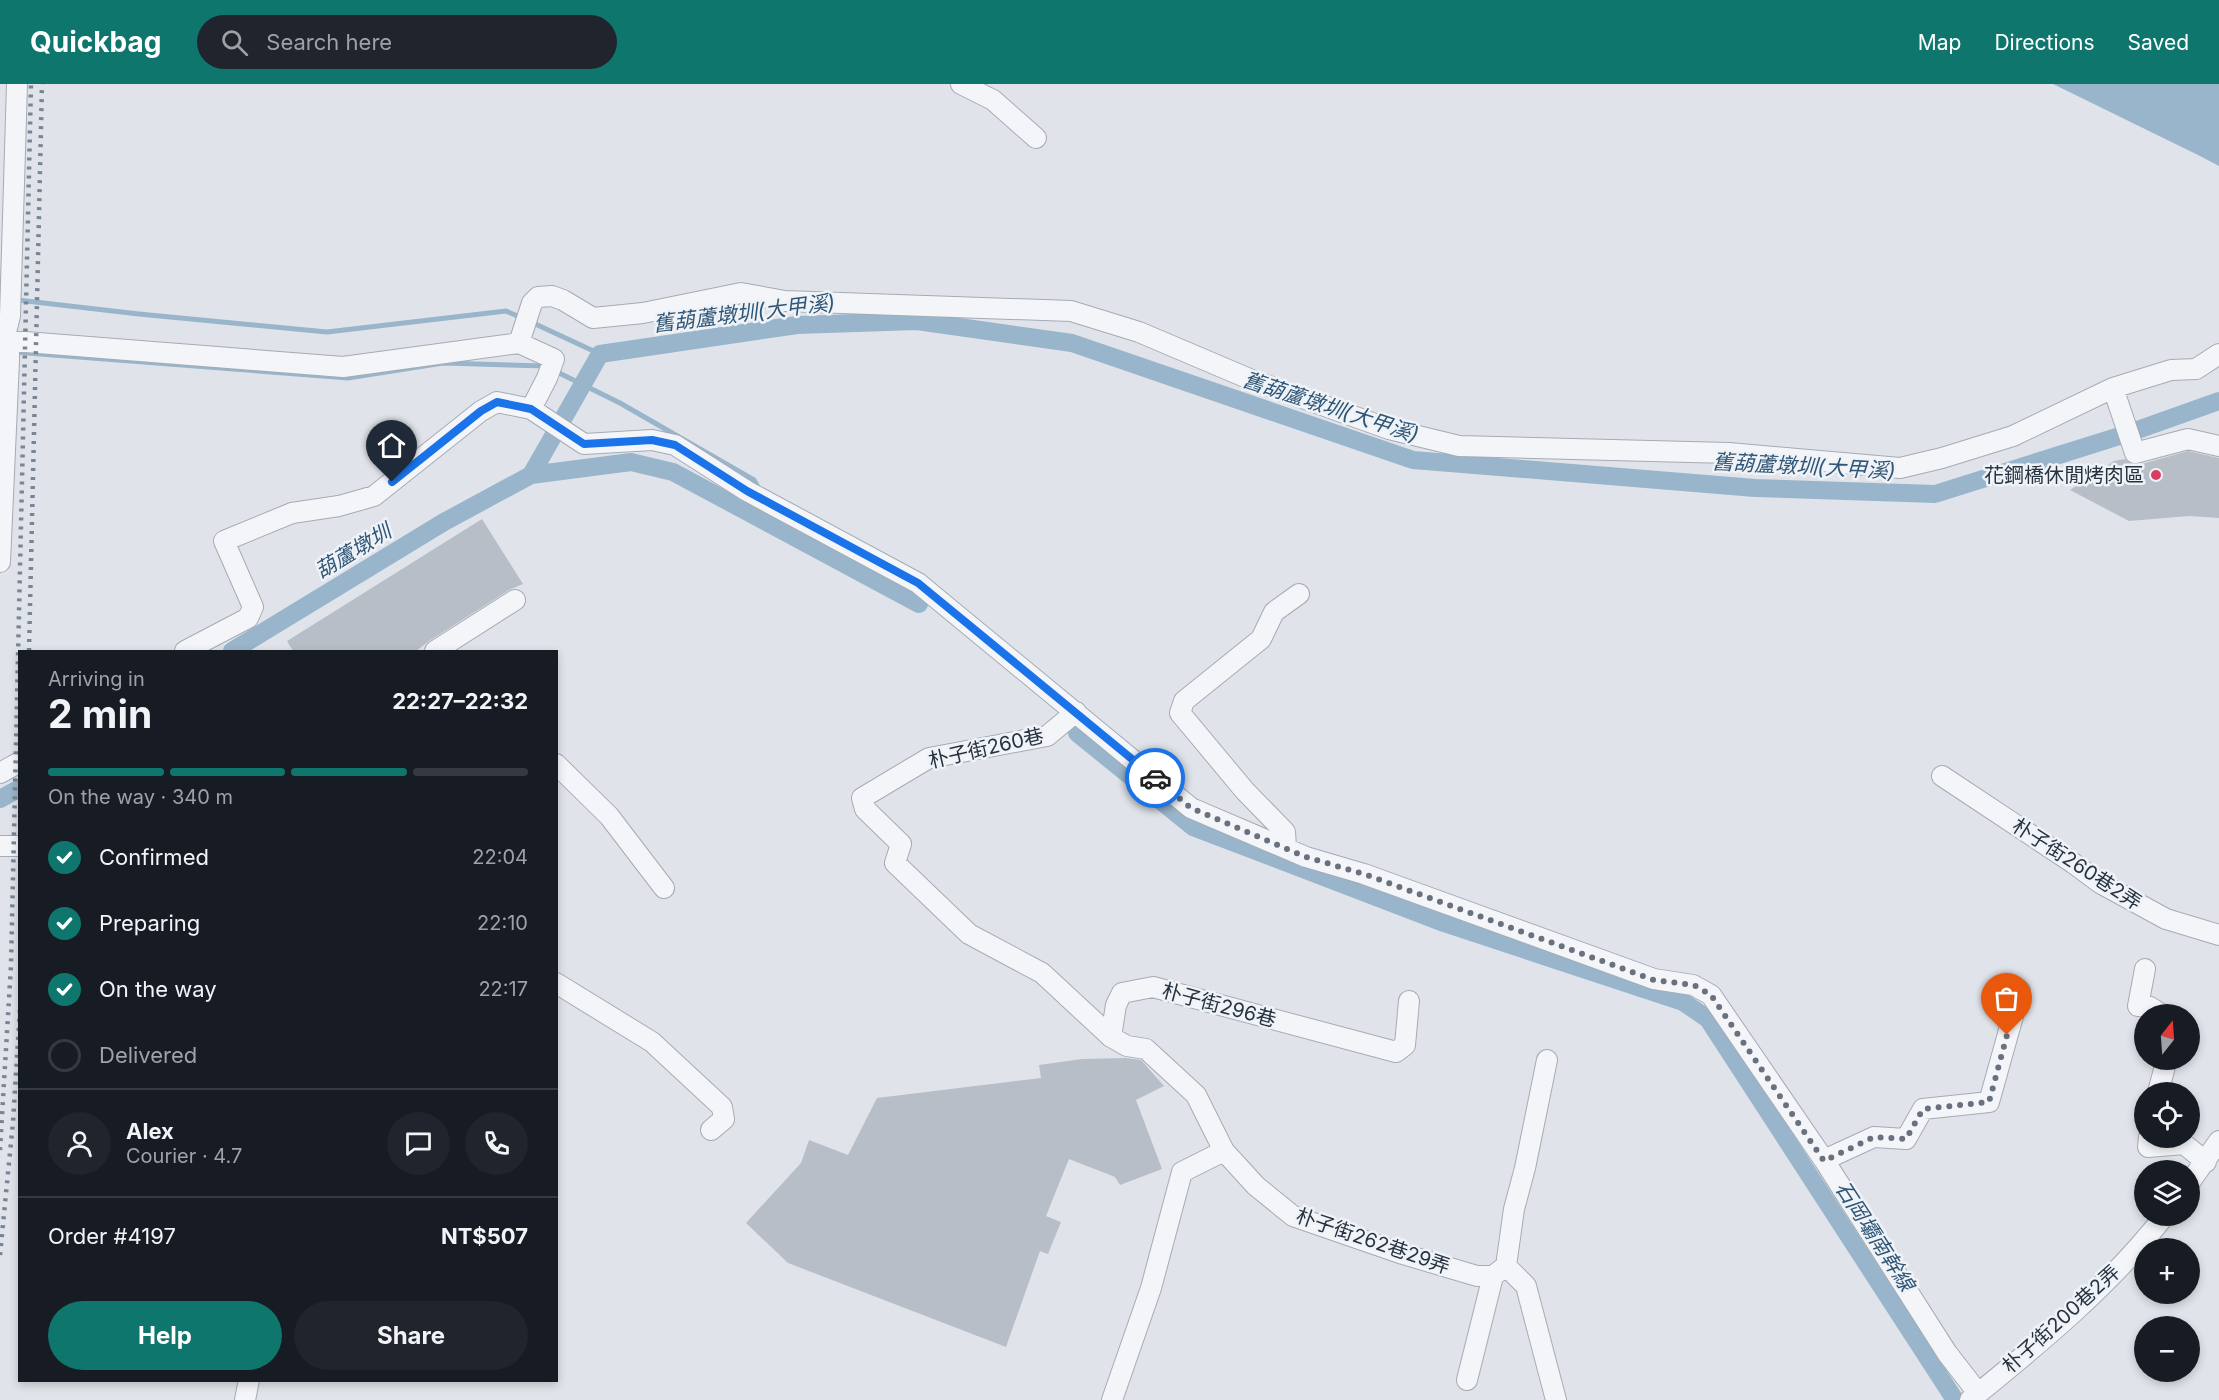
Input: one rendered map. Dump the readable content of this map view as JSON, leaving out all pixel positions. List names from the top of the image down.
{
  "streets": {
    "street": [
      "朴子街260巷",
      "朴子街260巷2弄",
      "朴子街296巷",
      "朴子街262巷29弄",
      "朴子街200巷2弄"
    ]
  },
  "crossings": [
    ["朴子街260巷", "朴子街296巷"]
  ],
  "water": ["舊葫蘆墩圳(大甲溪)", "葫蘆墩圳", "石岡壩南幹線"],
  "places": ["花鋼橋休閒烤肉區"],
  "north": "top",
  "page": {
    "header": "Quickbag",
    "search": "Search here",
    "nav": ["Map", "Directions", "Saved"],
    "heading": ["2 min", "Arriving in", "22:27–22:32"],
    "panel": [
      "Alex",
      "Courier · 4.7",
      "Order #4197",
      "NT$507"
    ],
    "bar": "On the way · 340 m",
    "list": [
      ["Confirmed", "22:04"],
      ["Preparing", "22:10"],
      ["On the way", "22:17"],
      "Delivered"
    ],
    "map_buttons": ["+", "−"],
    "buttons": ["Help", "Share"]
  }
}
